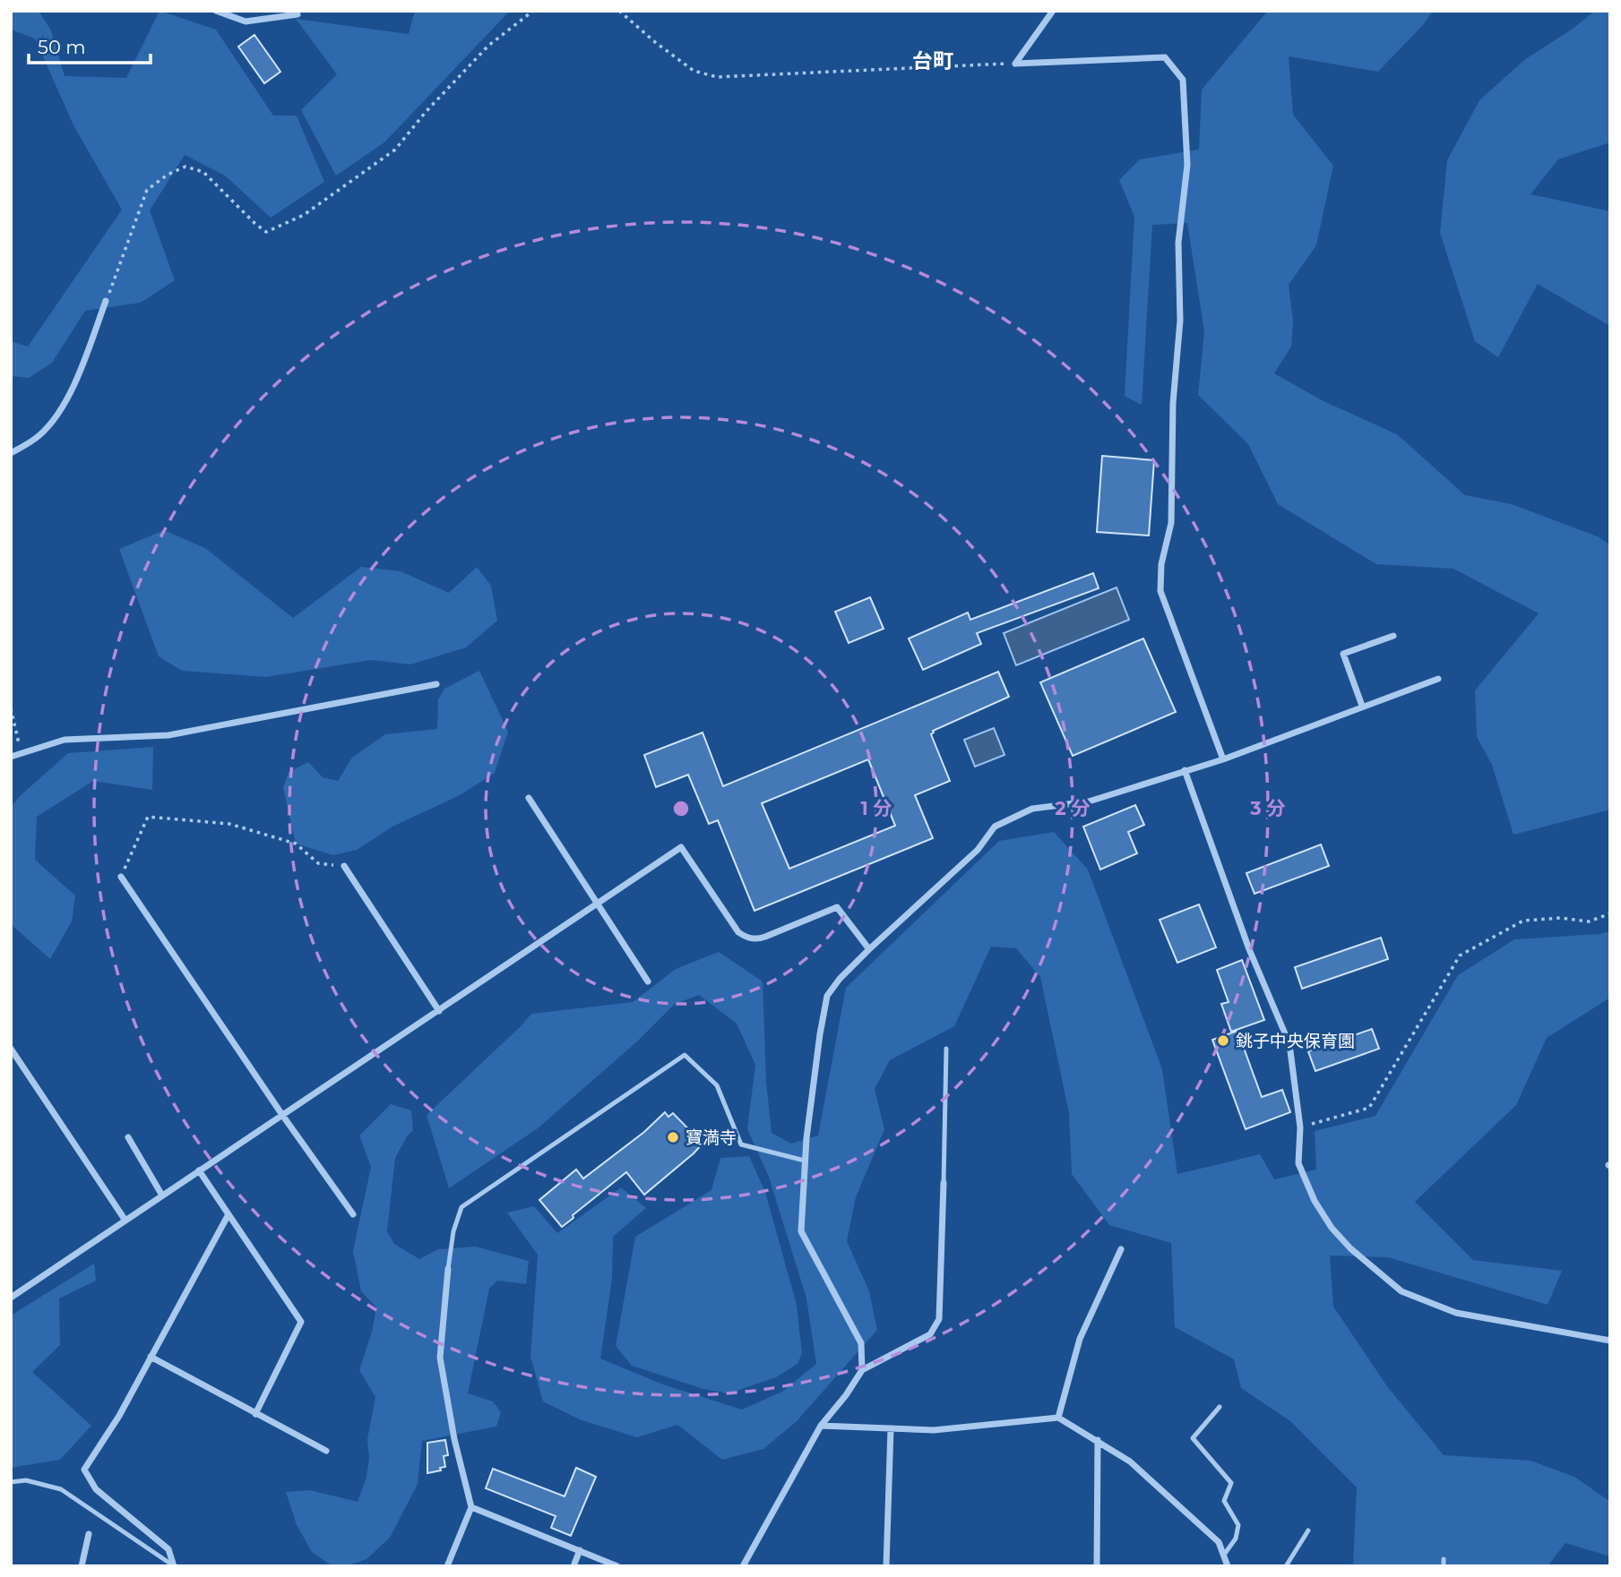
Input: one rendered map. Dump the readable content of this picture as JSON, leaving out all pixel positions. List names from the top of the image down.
{
  "districts": ["台町"],
  "places": ["銚子中央保育園", "寶満寺"],
  "scale_bar": "50 m",
  "rings": ["1 分", "2 分", "3 分"]
}
